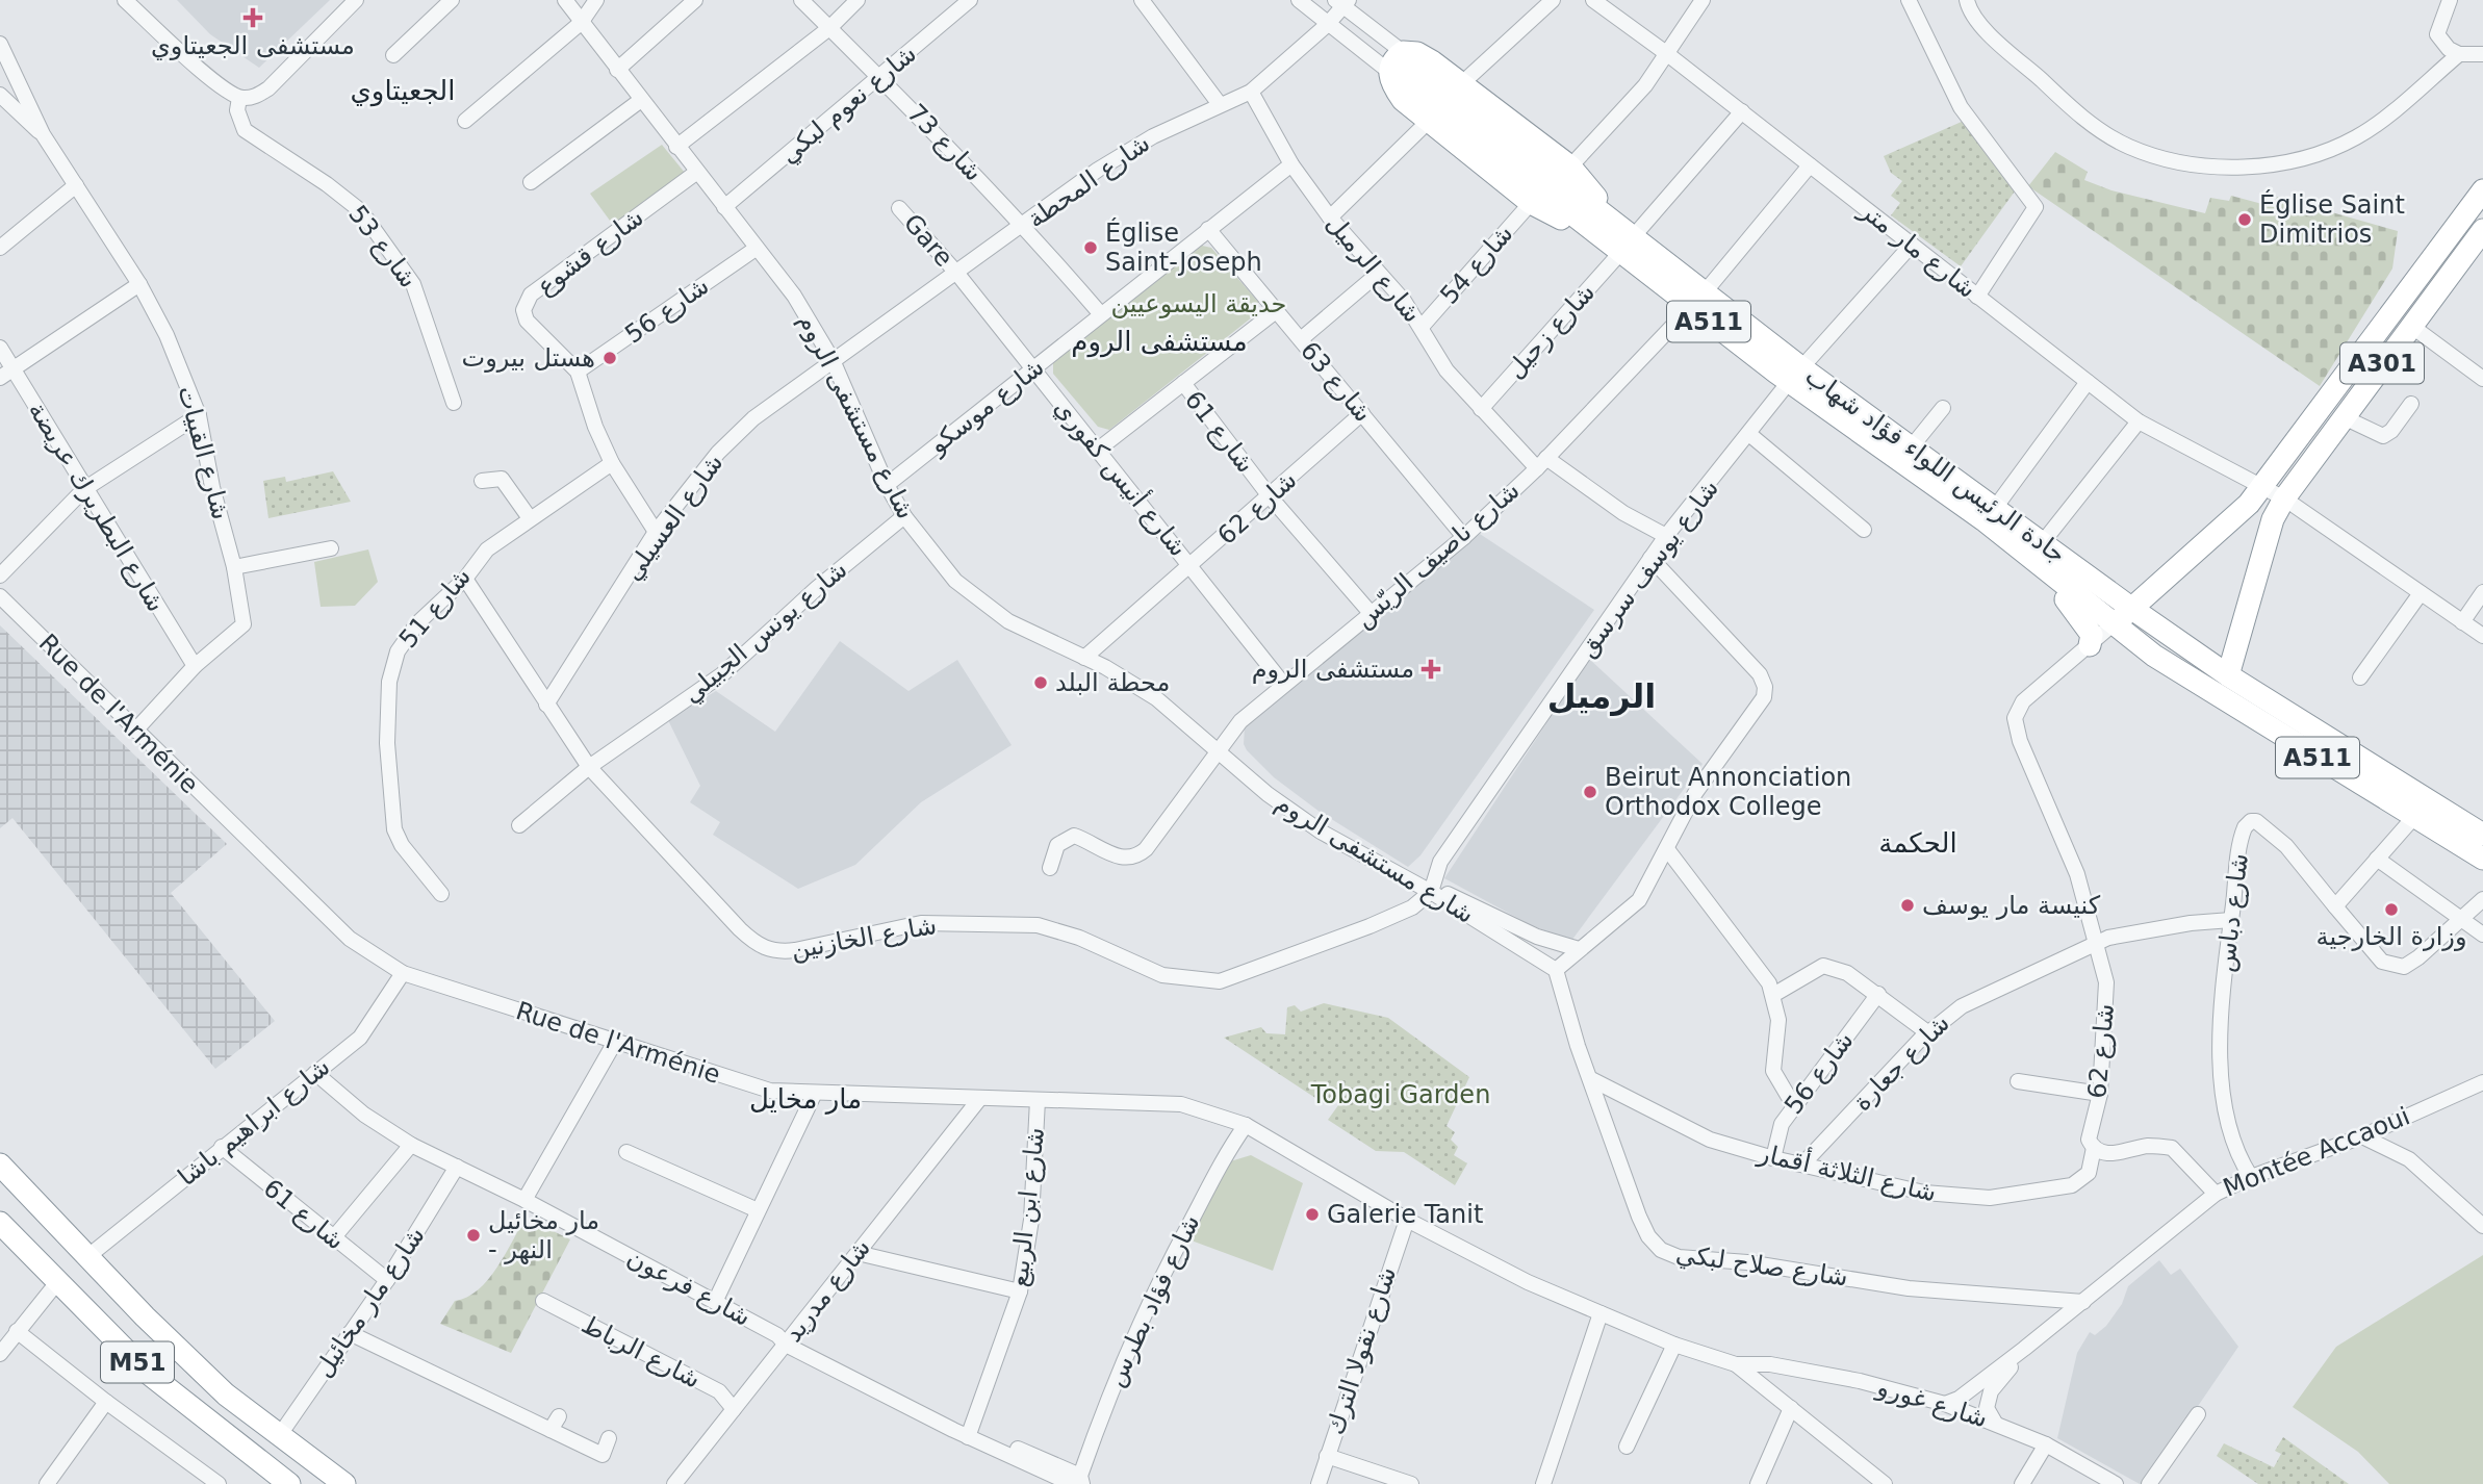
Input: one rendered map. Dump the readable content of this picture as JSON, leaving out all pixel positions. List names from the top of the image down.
{
  "streets": {
    "highway": [
      "A511",
      "A301",
      "جادة الرئيس اللواء فؤاد شهاب",
      "M51"
    ],
    "street": [
      "شارع نعوم لبكي",
      "شارع 73",
      "شارع المحطة",
      "Gare",
      "شارع 53",
      "شارع مار متر",
      "شارع قشوع",
      "شارع 54",
      "شارع الرميل",
      "شارع 56",
      "شارع زحيل",
      "شارع 63",
      "شارع موسكو",
      "شارع مستشفى الروم",
      "شارع 61",
      "شارع القبيات",
      "شارع أنيس كفوري",
      "شارع البطريرك عريضة",
      "شارع 62",
      "شارع العسيلي",
      "شارع ناصيف الريّس",
      "شارع يوسف سرسق",
      "شارع 51",
      "شارع يونس الجبيلي",
      "Rue de l'Arménie",
      "شارع دباس",
      "شارع الخازنين",
      "شارع جعارة",
      "شارع ابراهيم باشا",
      "Montée Accaoui",
      "شارع الثلاثة أقمار",
      "شارع ابن الربيع",
      "شارع صلاح لبكي",
      "شارع فرعون",
      "شارع مدريد",
      "شارع فؤاد بطرس",
      "شارع مار مخائيل",
      "شارع نقولا الترك",
      "شارع الرباط",
      "شارع غورو"
    ]
  },
  "crossings": [
    ["شارع نعوم لبكي", "شارع 73"],
    ["شارع نعوم لبكي", "شارع مستشفى الروم"],
    ["شارع 73", "شارع المحطة"],
    ["شارع 73", "شارع موسكو"],
    ["شارع المحطة", "Gare"],
    ["شارع المحطة", "شارع الرميل"],
    ["شارع المحطة", "شارع مستشفى الروم"],
    ["شارع المحطة", "شارع أنيس كفوري"],
    ["شارع المحطة", "شارع العسيلي"],
    ["Gare", "شارع أنيس كفوري"],
    ["شارع مار متر", "شارع زحيل"],
    ["شارع مار متر", "A301"],
    ["شارع مار متر", "شارع ناصيف الريّس"],
    ["شارع مار متر", "شارع يوسف سرسق"],
    ["شارع قشوع", "شارع 56"],
    ["شارع قشوع", "شارع مستشفى الروم"],
    ["شارع قشوع", "شارع العسيلي"],
    ["شارع قشوع", "شارع 51"],
    ["شارع 54", "شارع الرميل"],
    ["شارع الرميل", "شارع زحيل"],
    ["شارع الرميل", "شارع موسكو"],
    ["شارع الرميل", "شارع ناصيف الريّس"],
    ["شارع الرميل", "شارع يوسف سرسق"],
    ["شارع 56", "شارع مستشفى الروم"],
    ["شارع 56", "شارع الثلاثة أقمار"],
    ["A511", "جادة الرئيس اللواء فؤاد شهاب"],
    ["A511", "شارع 62"],
    ["شارع زحيل", "جادة الرئيس اللواء فؤاد شهاب"],
    ["شارع 63", "شارع موسكو"],
    ["شارع 63", "شارع 62"],
    ["شارع 63", "شارع ناصيف الريّس"],
    ["شارع موسكو", "شارع مستشفى الروم"],
    ["شارع موسكو", "شارع أنيس كفوري"],
    ["شارع مستشفى الروم", "شارع 62"],
    ["شارع مستشفى الروم", "شارع العسيلي"],
    ["شارع مستشفى الروم", "شارع ناصيف الريّس"],
    ["شارع مستشفى الروم", "شارع يوسف سرسق"],
    ["شارع مستشفى الروم", "شارع يونس الجبيلي"],
    ["شارع مستشفى الروم", "شارع الخازنين"],
    ["شارع مستشفى الروم", "شارع صلاح لبكي"],
    ["شارع 61", "شارع 62"],
    ["شارع 61", "شارع ناصيف الريّس"],
    ["شارع 61", "شارع ابراهيم باشا"],
    ["شارع 61", "شارع مار مخائيل"],
    ["شارع القبيات", "شارع البطريرك عريضة"],
    ["شارع القبيات", "Rue de l'Arménie"],
    ["جادة الرئيس اللواء فؤاد شهاب", "شارع 62"],
    ["جادة الرئيس اللواء فؤاد شهاب", "شارع ناصيف الريّس"],
    ["جادة الرئيس اللواء فؤاد شهاب", "شارع يوسف سرسق"],
    ["شارع أنيس كفوري", "شارع 62"],
    ["شارع أنيس كفوري", "شارع ناصيف الريّس"],
    ["شارع 62", "شارع جعارة"],
    ["شارع 62", "شارع الثلاثة أقمار"],
    ["شارع يوسف سرسق", "شارع الخازنين"],
    ["شارع يونس الجبيلي", "شارع الخازنين"],
    ["Rue de l'Arménie", "شارع ابراهيم باشا"],
    ["Rue de l'Arménie", "شارع ابن الربيع"],
    ["Rue de l'Arménie", "شارع مدريد"],
    ["Rue de l'Arménie", "شارع فؤاد بطرس"],
    ["Rue de l'Arménie", "شارع نقولا الترك"],
    ["Rue de l'Arménie", "شارع غورو"],
    ["شارع دباس", "شارع جعارة"],
    ["شارع دباس", "Montée Accaoui"],
    ["شارع جعارة", "شارع الثلاثة أقمار"],
    ["شارع ابراهيم باشا", "شارع فرعون"],
    ["شارع ابراهيم باشا", "M51"],
    ["Montée Accaoui", "شارع صلاح لبكي"],
    ["Montée Accaoui", "شارع غورو"],
    ["شارع الثلاثة أقمار", "شارع صلاح لبكي"],
    ["شارع ابن الربيع", "شارع فرعون"],
    ["شارع فرعون", "شارع مدريد"],
    ["شارع فرعون", "شارع فؤاد بطرس"],
    ["شارع فرعون", "شارع مار مخائيل"],
    ["شارع مدريد", "شارع الرباط"],
    ["شارع مار مخائيل", "M51"]
  ],
  "districts": [
    "الجعيتاوي",
    "مستشفى الروم",
    "الرميل",
    "الحكمة",
    "مار مخايل"
  ],
  "parks": ["حديقة اليسوعيين", "Tobagi Garden"],
  "places": {
    "health": ["مستشفى الجعيتاوي", "مستشفى الروم"],
    "other": [
      "Église Saint Dimitrios",
      "Église Saint-Joseph",
      "هستل بيروت",
      "محطة البلد",
      "Beirut Annonciation Orthodox College",
      "كنيسة مار يوسف",
      "وزارة الخارجية",
      "Galerie Tanit",
      "مار مخائيل - النهر"
    ]
  }
}
